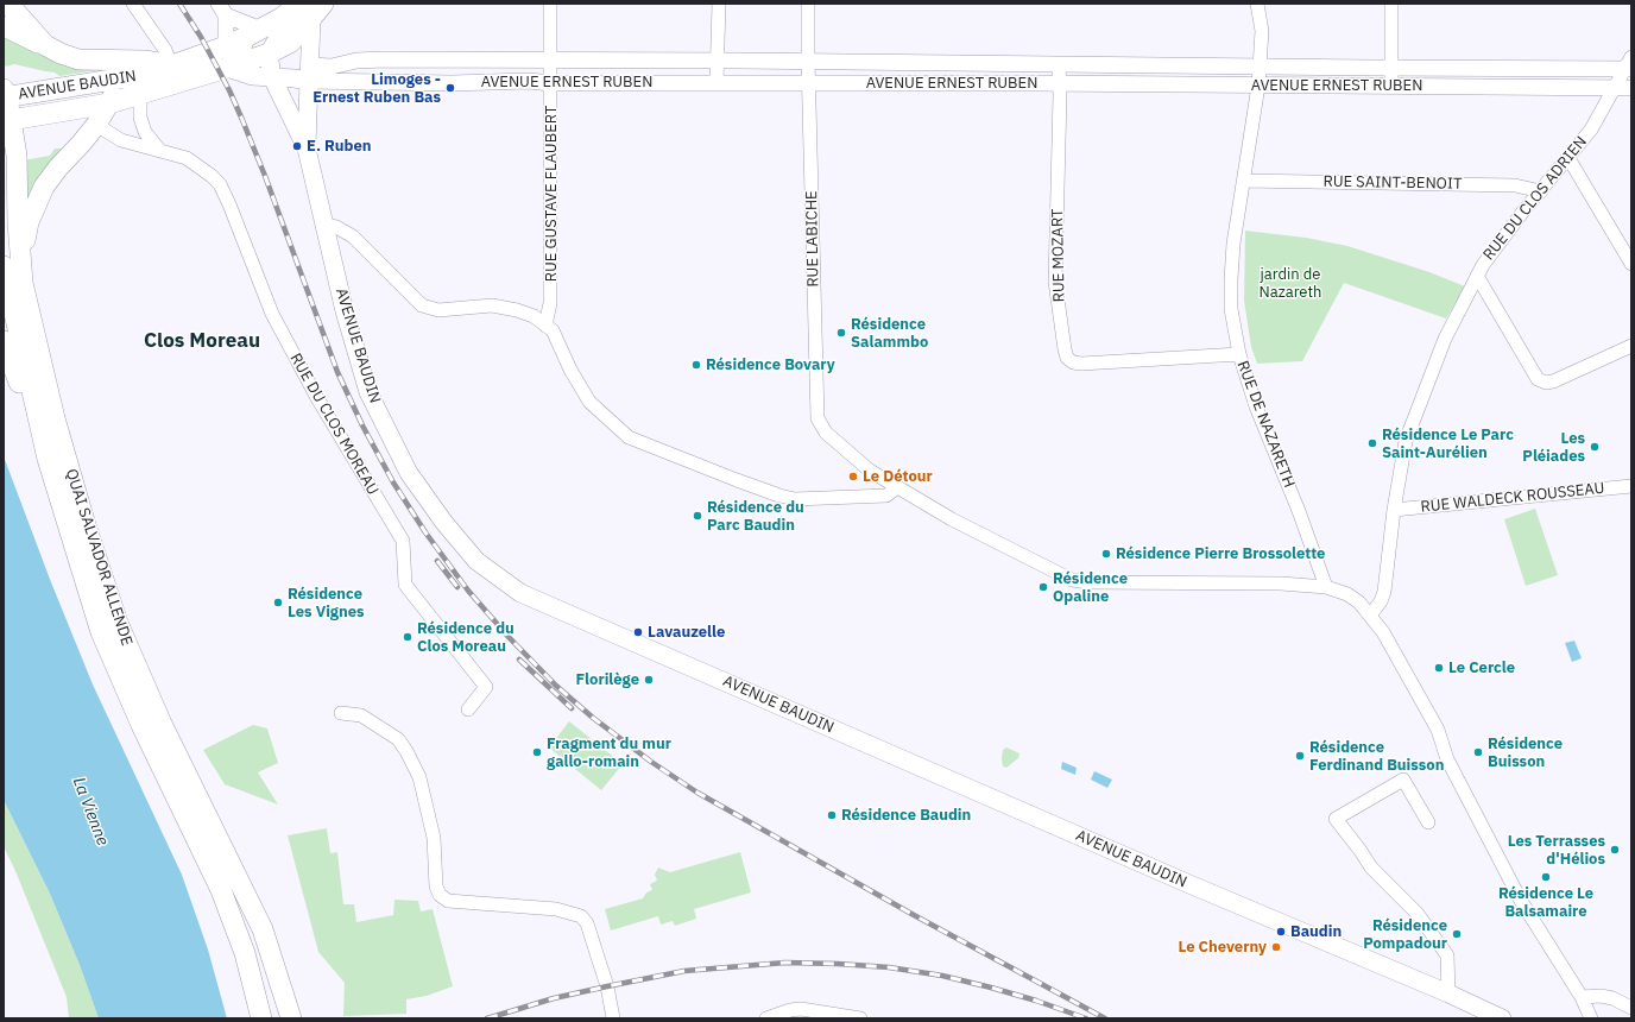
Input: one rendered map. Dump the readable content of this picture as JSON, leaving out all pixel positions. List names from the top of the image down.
{
  "streets": {
    "main road": ["AVENUE ERNEST RUBEN", "AVENUE BAUDIN", "QUAI SALVADOR ALLENDE"],
    "street": [
      "RUE SAINT-BENOIT",
      "RUE GUSTAVE FLAUBERT",
      "RUE DU CLOS ADRIEN",
      "RUE LABICHE",
      "RUE MOZART",
      "RUE DU CLOS MOREAU",
      "RUE DE NAZARETH",
      "RUE WALDECK ROUSSEAU"
    ]
  },
  "crossings": [
    ["AVENUE ERNEST RUBEN", "AVENUE BAUDIN"],
    ["AVENUE ERNEST RUBEN", "RUE GUSTAVE FLAUBERT"],
    ["AVENUE ERNEST RUBEN", "RUE DU CLOS ADRIEN"],
    ["AVENUE ERNEST RUBEN", "RUE LABICHE"],
    ["AVENUE ERNEST RUBEN", "RUE MOZART"],
    ["AVENUE ERNEST RUBEN", "RUE DE NAZARETH"],
    ["AVENUE BAUDIN", "QUAI SALVADOR ALLENDE"],
    ["RUE SAINT-BENOIT", "RUE DU CLOS ADRIEN"],
    ["RUE SAINT-BENOIT", "RUE DE NAZARETH"],
    ["RUE DU CLOS ADRIEN", "RUE WALDECK ROUSSEAU"],
    ["RUE MOZART", "RUE DE NAZARETH"]
  ],
  "districts": ["Clos Moreau"],
  "water": ["La Vienne"],
  "parks": ["jardin de Nazareth"],
  "places": [
    "Limoges - Ernest Ruben Bas",
    "E. Ruben",
    "Résidence Salammbo",
    "Résidence Bovary",
    "Résidence Le Parc Saint-Aurélien",
    "Les Pléiades",
    "Le Détour",
    "Résidence du Parc Baudin",
    "Résidence Pierre Brossolette",
    "Résidence Opaline",
    "Résidence Les Vignes",
    "Lavauzelle",
    "Résidence du Clos Moreau",
    "Le Cercle",
    "Florilège",
    "Fragment du mur gallo-romain",
    "Résidence Buisson",
    "Résidence Ferdinand Buisson",
    "Résidence Baudin",
    "Les Terrasses d'Hélios",
    "Résidence Le Balsamaire",
    "Baudin",
    "Résidence Pompadour",
    "Le Cheverny"
  ]
}
